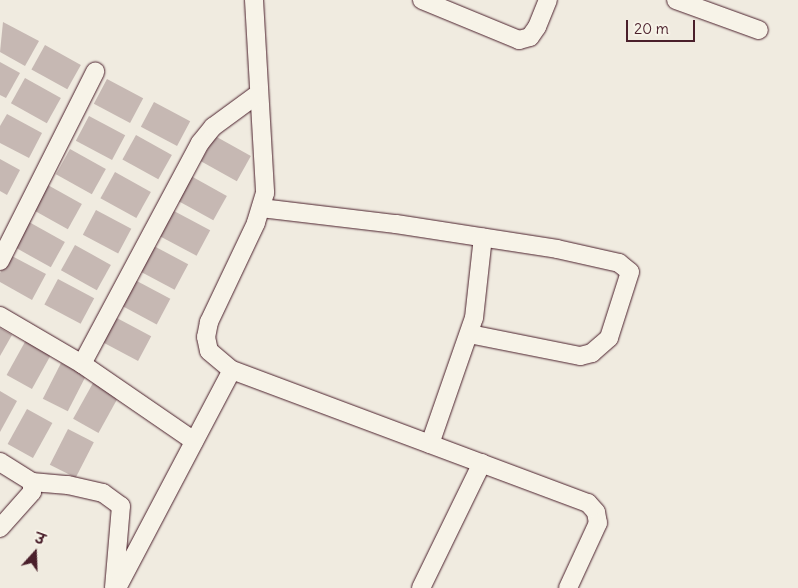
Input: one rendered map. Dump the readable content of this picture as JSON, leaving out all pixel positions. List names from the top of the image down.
{
  "scale_bar": "20 m",
  "north": "top"
}
